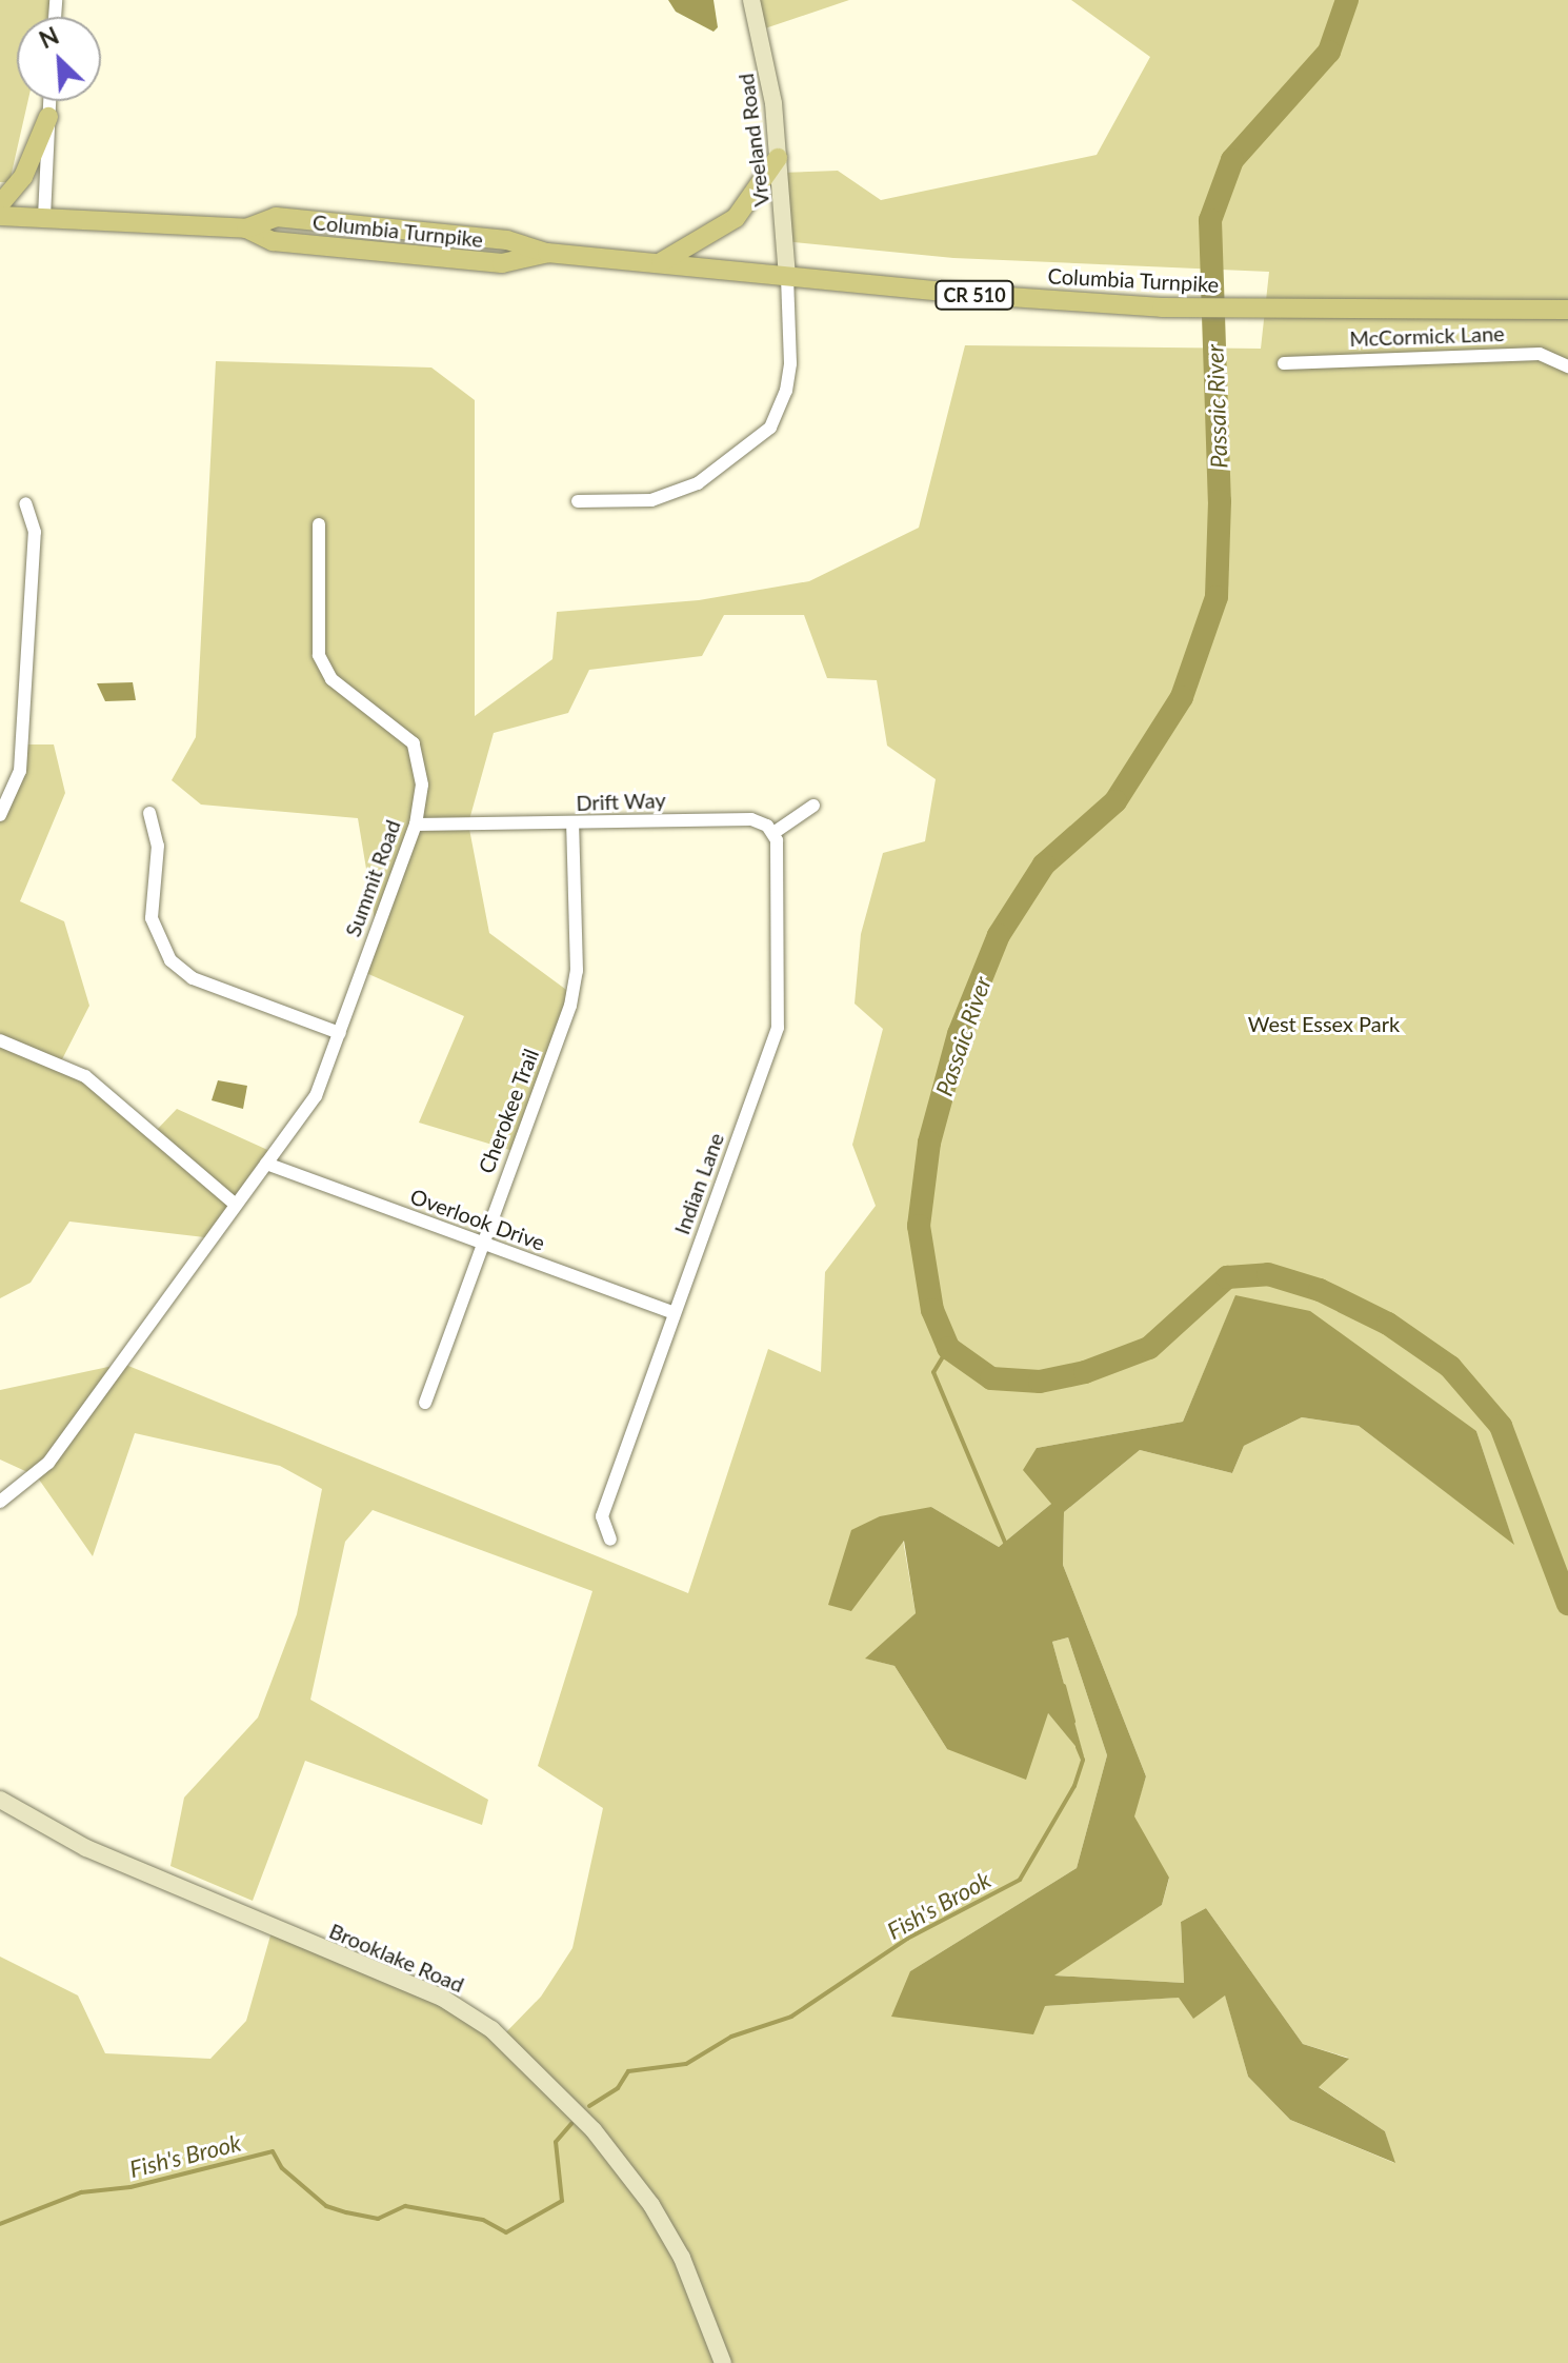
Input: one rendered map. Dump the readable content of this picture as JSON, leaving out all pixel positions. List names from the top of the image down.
{
  "streets": {
    "main road": ["Columbia Turnpike", "CR 510"],
    "street": [
      "Vreeland Road",
      "McCormick Lane",
      "Drift Way",
      "Summit Road",
      "Cherokee Trail",
      "Indian Lane",
      "Overlook Drive",
      "Brooklake Road"
    ]
  },
  "crossings": [
    ["Vreeland Road", "Columbia Turnpike"],
    ["Drift Way", "Summit Road"],
    ["Drift Way", "Cherokee Trail"],
    ["Drift Way", "Indian Lane"],
    ["Summit Road", "Overlook Drive"],
    ["Cherokee Trail", "Overlook Drive"],
    ["Indian Lane", "Overlook Drive"]
  ],
  "water": ["Passaic River", "Fish's Brook"],
  "parks": ["West Essex Park"],
  "north": "top left"
}
